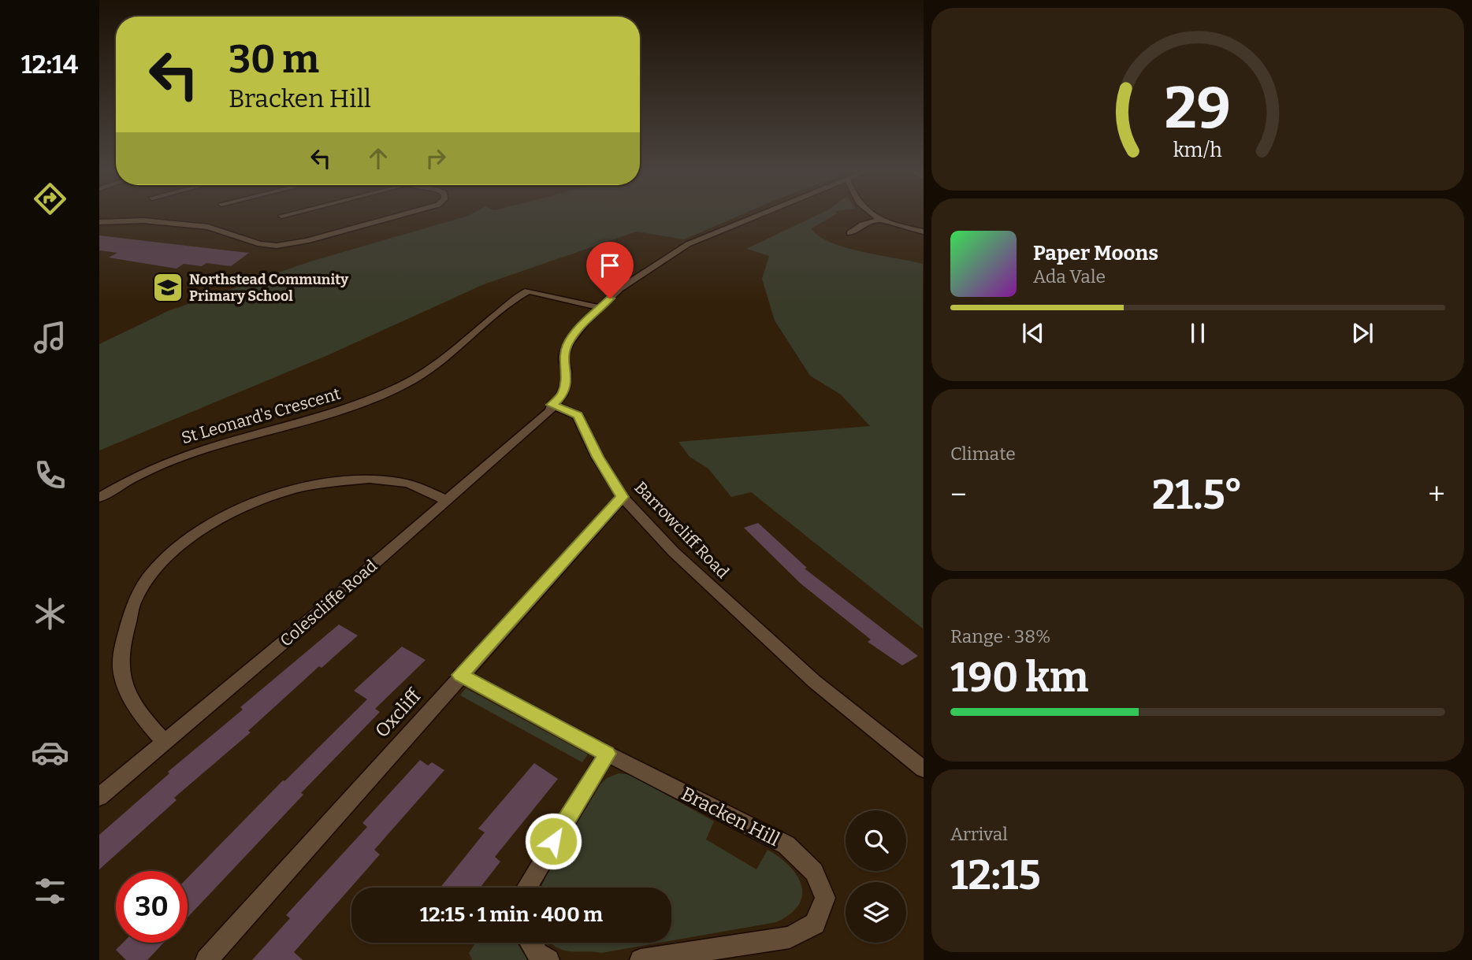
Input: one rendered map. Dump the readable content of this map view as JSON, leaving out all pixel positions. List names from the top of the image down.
{
  "streets": {
    "street": [
      "St Leonard's Crescent",
      "Barrowcliff Road",
      "Colescliffe Road",
      "Oxcliff",
      "Bracken Hill"
    ]
  },
  "crossings": [
    ["Barrowcliff Road", "Colescliffe Road"],
    ["Barrowcliff Road", "Oxcliff"],
    ["Oxcliff", "Bracken Hill"]
  ],
  "places": {
    "school or university": ["Northstead Community Primary School"]
  },
  "page": {
    "tabs": "12:14",
    "turn": ["30 m", "Bracken Hill"],
    "song": ["Paper Moons", "Ada Vale"],
    "tile": [
      "Climate",
      ["Range · 38%", "190 km"],
      ["Arrival", "12:15"]
    ],
    "heat": ["−", "21.5°", "+"],
    "limit": "30",
    "trip": "12:15 · 1 min · 400 m",
    "gauge": ["29", "km/h"]
  }
}
